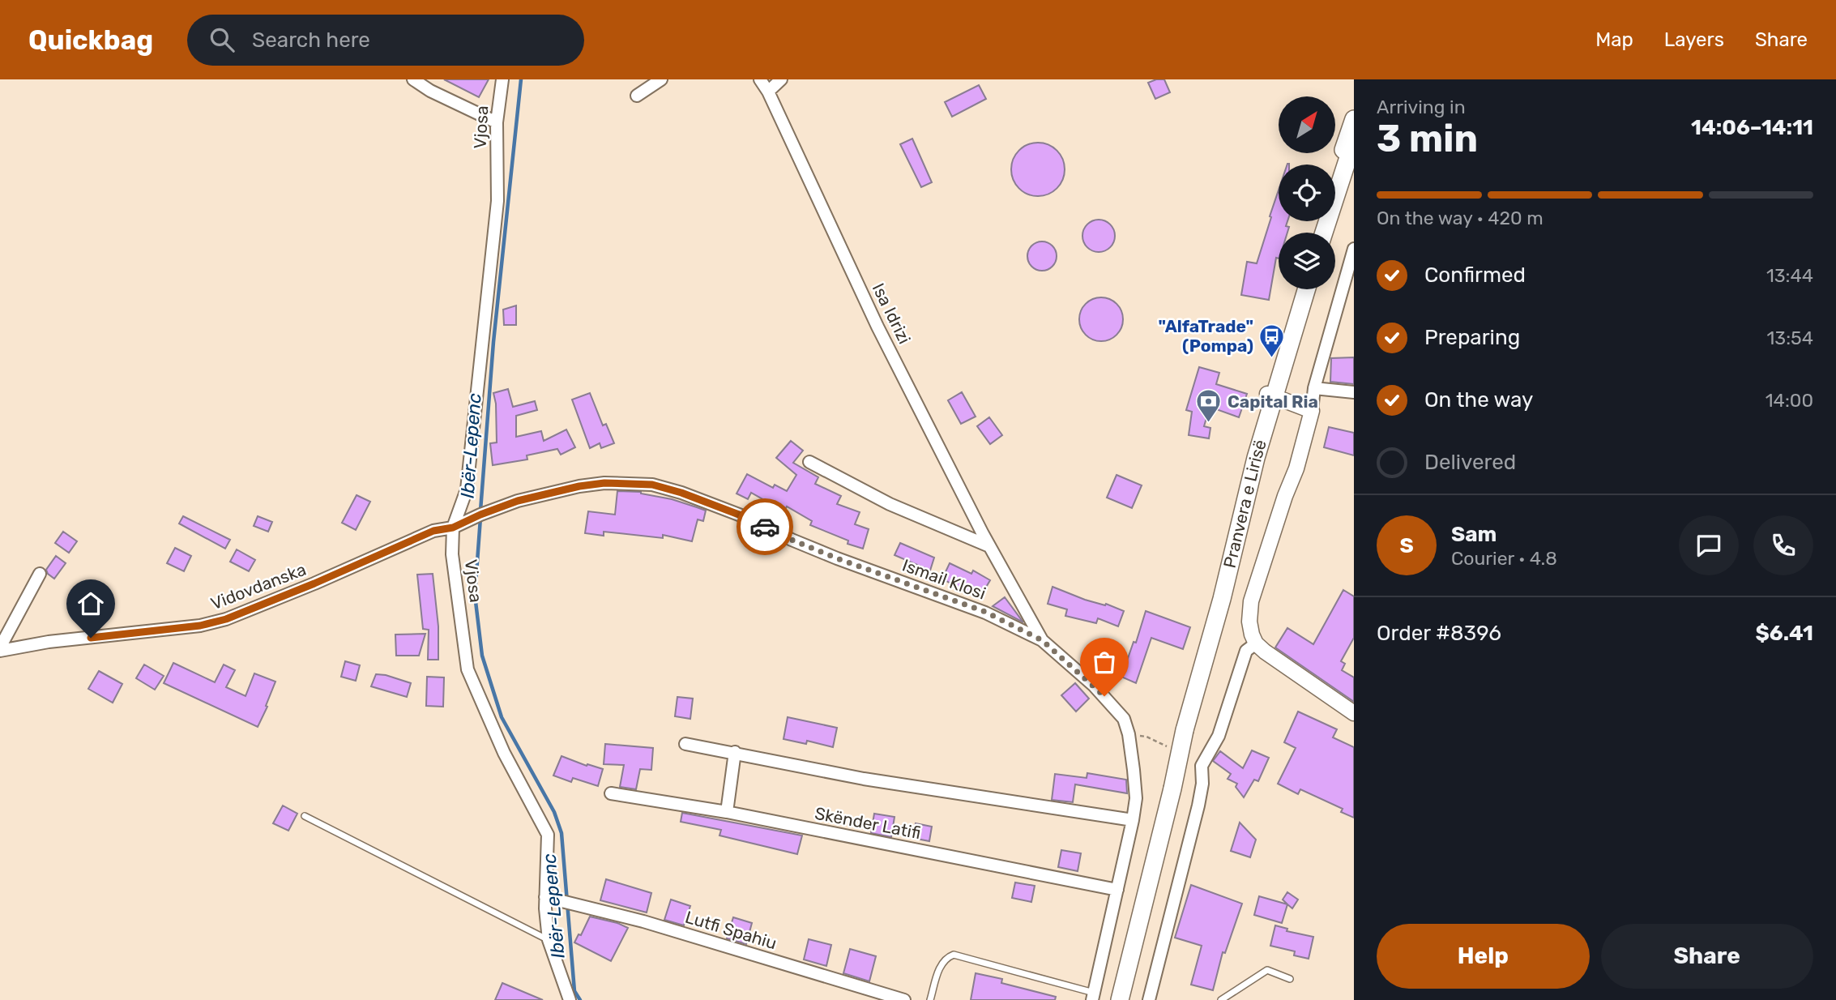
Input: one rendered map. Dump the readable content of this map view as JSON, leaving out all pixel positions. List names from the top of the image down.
{
  "streets": {
    "main road": ["Pranvera e Lirisë"],
    "street": [
      "Vjosa",
      "Isa Idrizi",
      "Ismail Klosi",
      "Vidovdanska",
      "Skënder Latifi",
      "Lutfi Spahiu"
    ]
  },
  "crossings": [
    ["Vjosa", "Ismail Klosi"],
    ["Vjosa", "Vidovdanska"],
    ["Vjosa", "Lutfi Spahiu"],
    ["Isa Idrizi", "Ismail Klosi"],
    ["Ismail Klosi", "Vidovdanska"],
    ["Ismail Klosi", "Skënder Latifi"]
  ],
  "water": ["Ibër-Lepenc"],
  "places": {
    "bus stop": ["\"AlfaTrade\" (Pompa)"],
    "bank": ["Capital Ria"]
  },
  "north": "top right",
  "page": {
    "header": "Quickbag",
    "search": "Search here",
    "nav": ["Map", "Layers", "Share"],
    "heading": ["3 min", "Arriving in", "14:06–14:11"],
    "panel": [
      "Sam",
      "Courier · 4.8",
      "Order #8396",
      "$6.41"
    ],
    "bar": "On the way · 420 m",
    "list": [
      ["Confirmed", "13:44"],
      ["Preparing", "13:54"],
      ["On the way", "14:00"],
      "Delivered"
    ],
    "round": "S",
    "buttons": ["Help", "Share"]
  }
}
